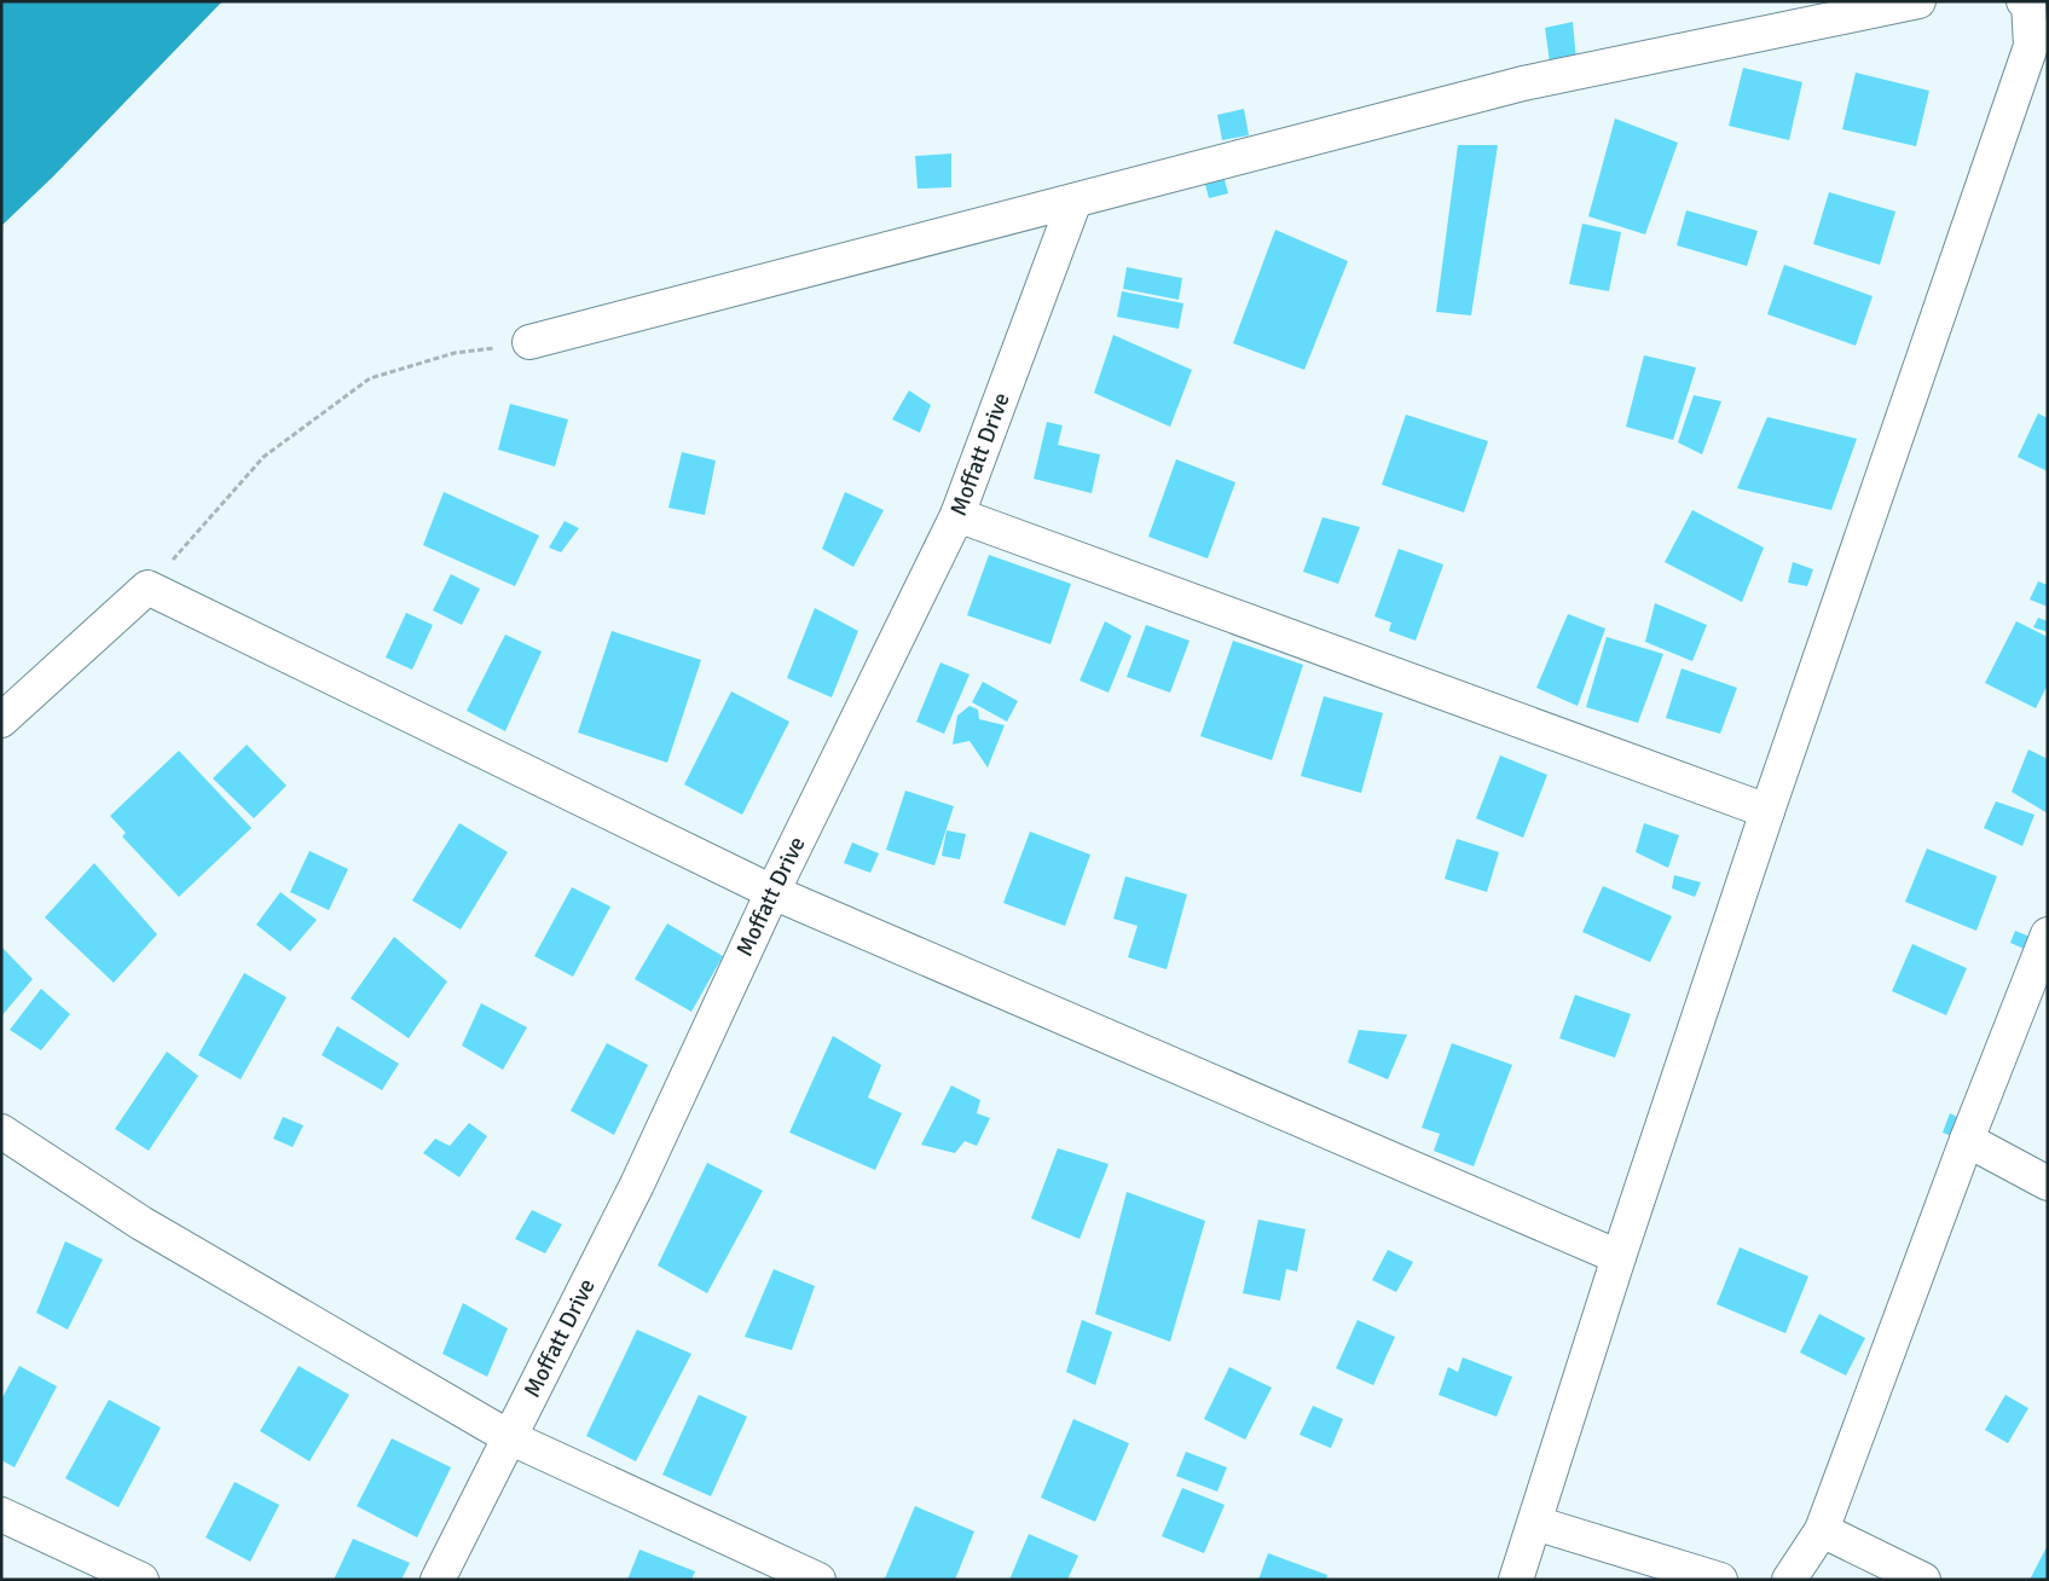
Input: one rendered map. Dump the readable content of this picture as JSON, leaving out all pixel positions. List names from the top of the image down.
{
  "streets": {
    "street": ["Moffatt Drive"]
  }
}
